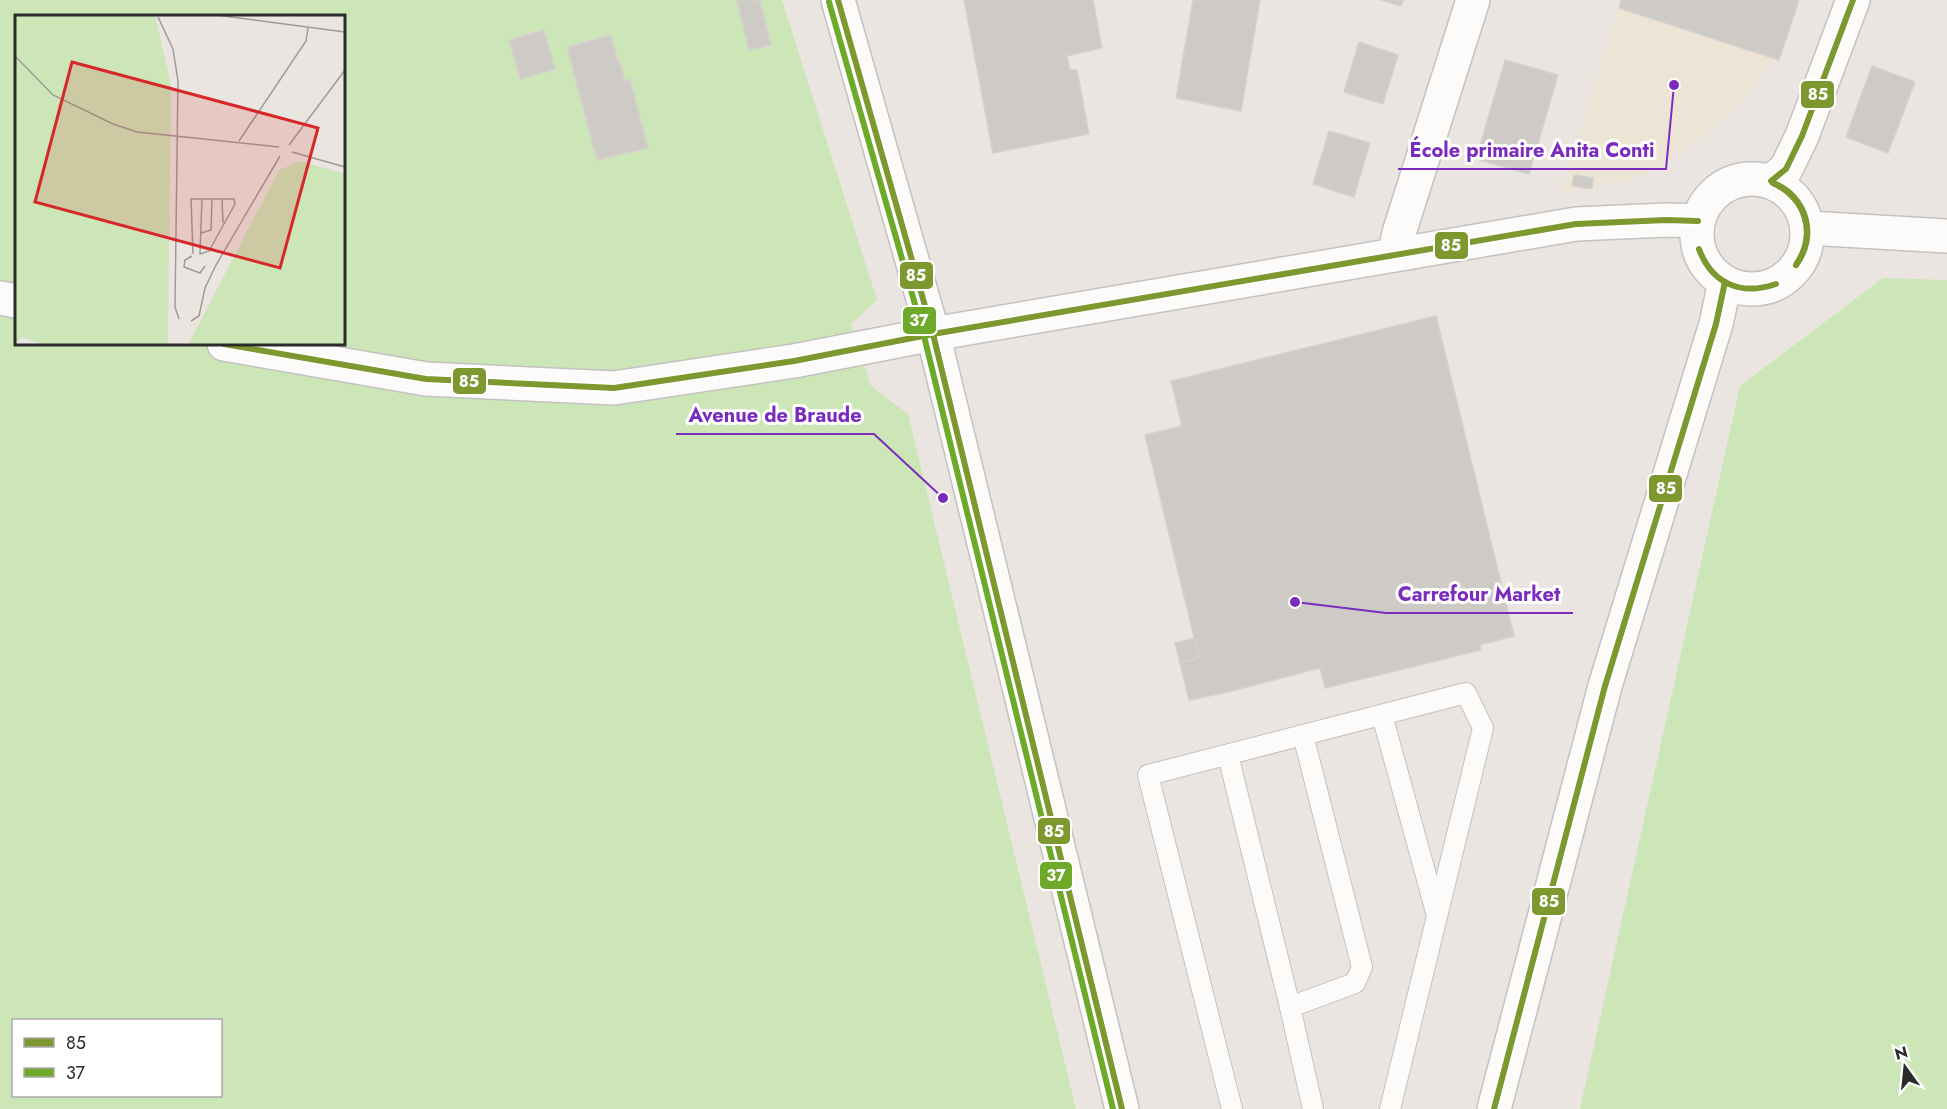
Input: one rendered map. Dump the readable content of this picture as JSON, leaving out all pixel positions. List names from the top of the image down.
{
  "places": ["École primaire Anita Conti", "Avenue de Braude", "Carrefour Market"],
  "lines": ["transit line 85", "transit line 37"],
  "legend": ["85", "37"],
  "north": "top"
}
